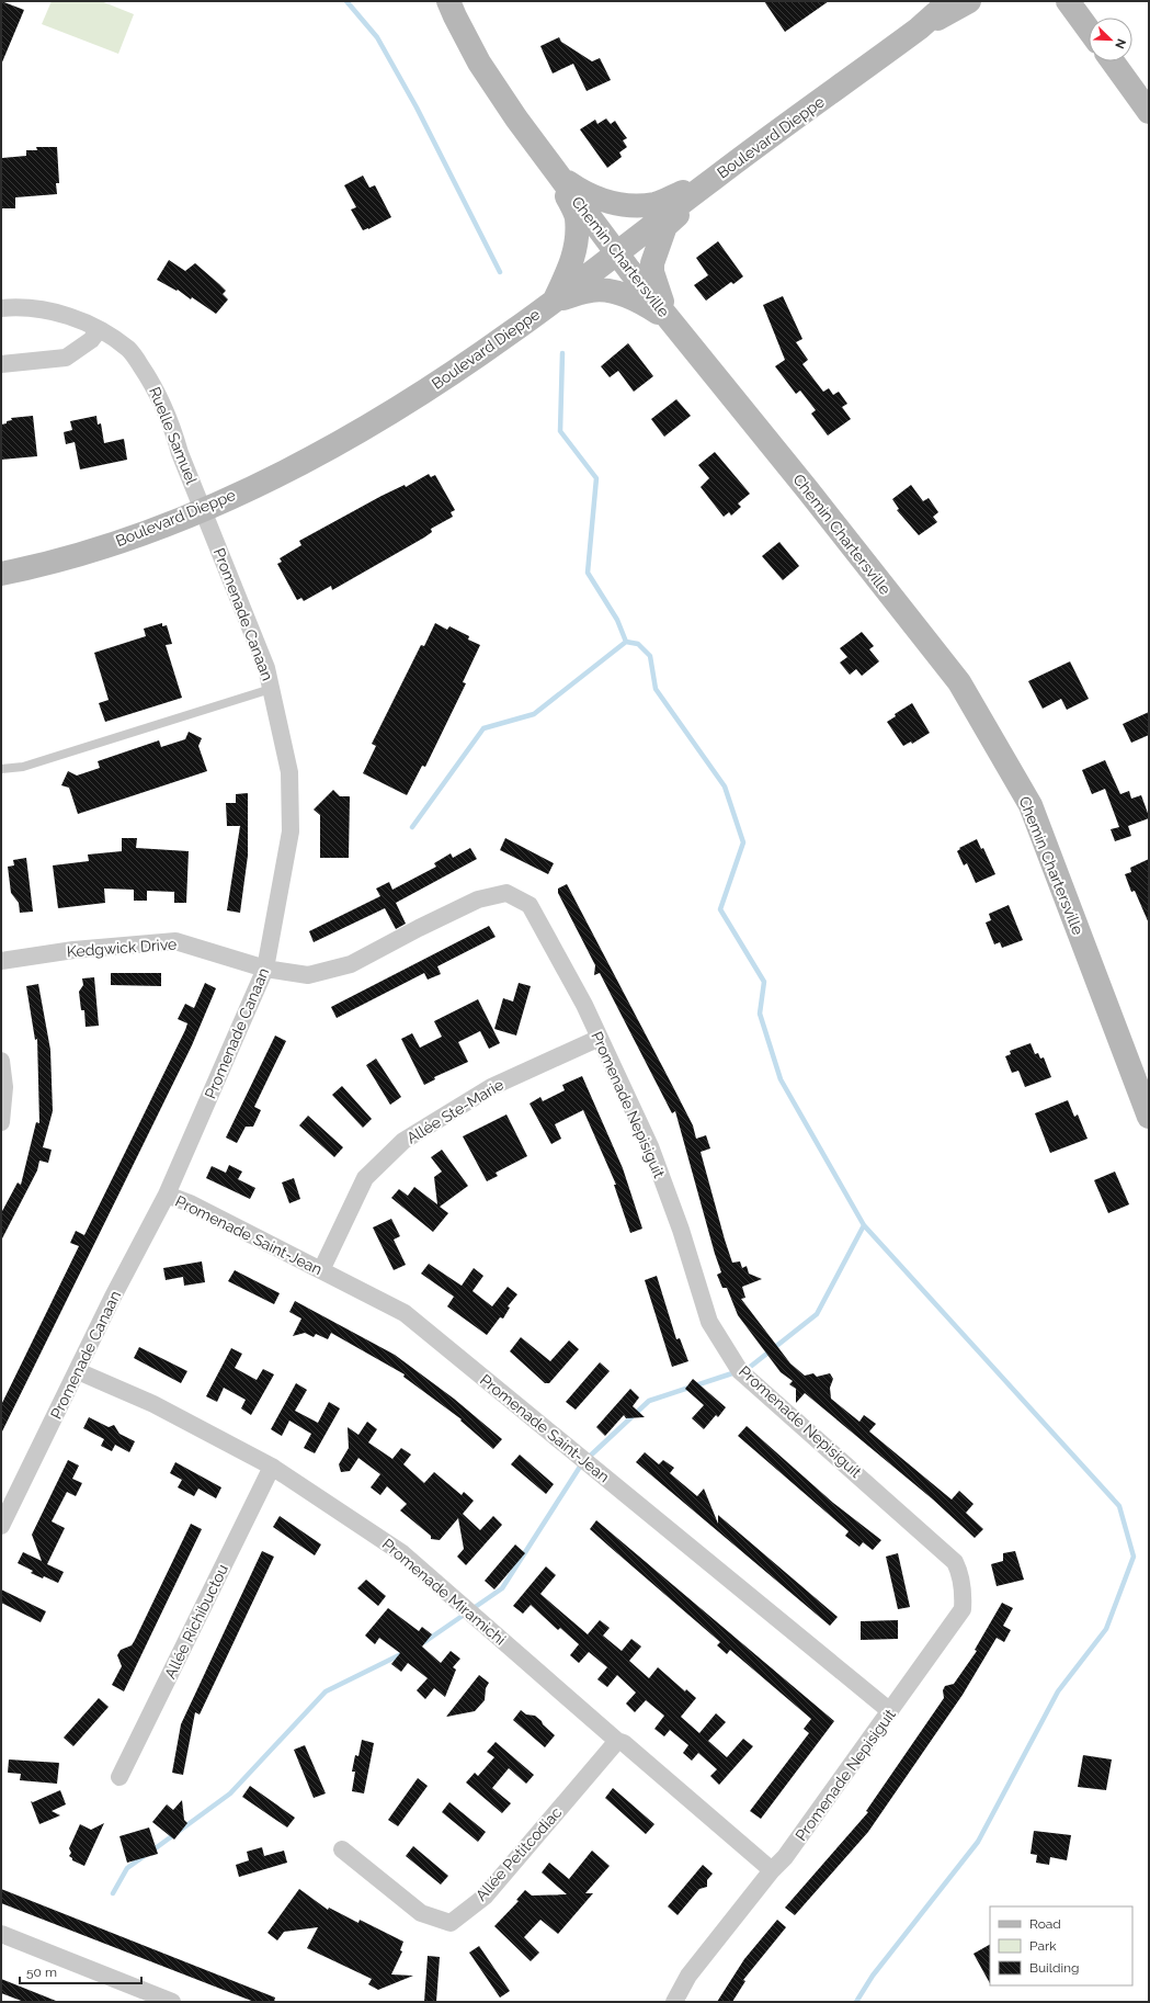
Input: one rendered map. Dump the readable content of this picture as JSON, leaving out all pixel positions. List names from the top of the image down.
{
  "streets": {
    "main road": ["Boulevard Dieppe", "Chemin Chartersville"],
    "street": [
      "Ruelle Samuel",
      "Promenade Canaan",
      "Kedgwick Drive",
      "Promenade Nepisiguit",
      "Allée Ste-Marie",
      "Promenade Saint-Jean",
      "Promenade Miramichi",
      "Allée Richibuctou",
      "Allée Petitcodiac"
    ]
  },
  "crossings": [
    ["Boulevard Dieppe", "Chemin Chartersville"],
    ["Boulevard Dieppe", "Ruelle Samuel"],
    ["Boulevard Dieppe", "Promenade Canaan"],
    ["Ruelle Samuel", "Promenade Canaan"],
    ["Promenade Canaan", "Kedgwick Drive"],
    ["Promenade Canaan", "Promenade Nepisiguit"],
    ["Promenade Canaan", "Promenade Saint-Jean"],
    ["Promenade Canaan", "Promenade Miramichi"],
    ["Kedgwick Drive", "Promenade Nepisiguit"],
    ["Promenade Nepisiguit", "Allée Ste-Marie"],
    ["Promenade Nepisiguit", "Promenade Saint-Jean"],
    ["Promenade Nepisiguit", "Promenade Miramichi"],
    ["Allée Ste-Marie", "Promenade Saint-Jean"],
    ["Promenade Miramichi", "Allée Richibuctou"],
    ["Promenade Miramichi", "Allée Petitcodiac"]
  ],
  "legend": ["Road", "Park", "Building"],
  "scale_bar": "50 m",
  "north": "bottom right"
}
